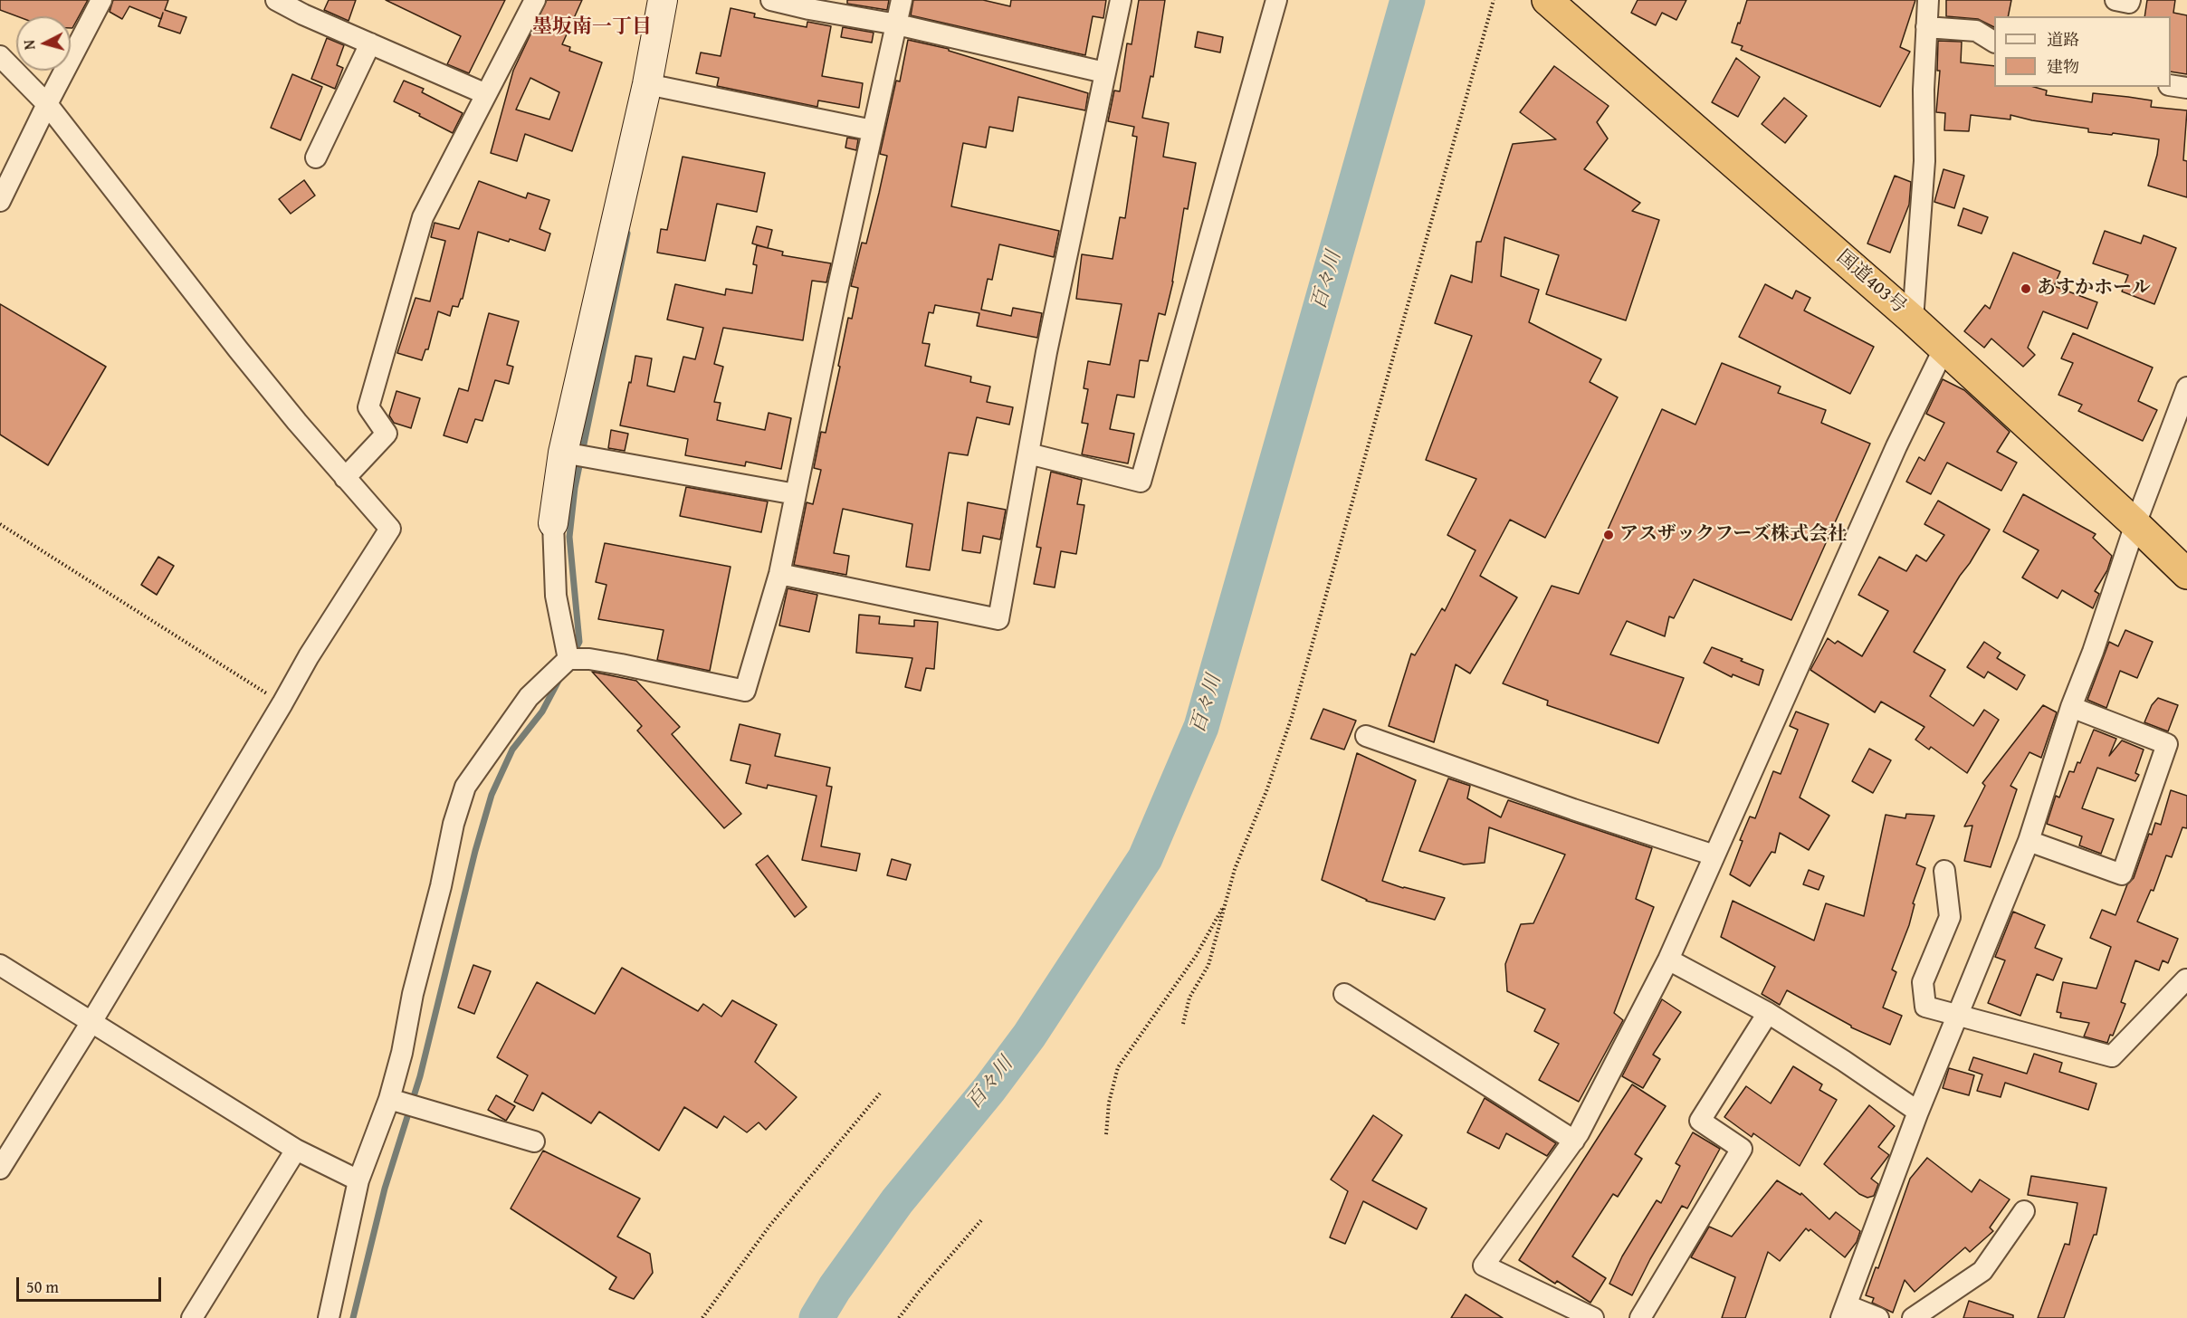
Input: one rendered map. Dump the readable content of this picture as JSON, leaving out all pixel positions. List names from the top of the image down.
{
  "streets": {
    "highway": ["国道403号"]
  },
  "districts": ["墨坂南一丁目"],
  "water": ["百々川"],
  "places": ["あすかホール", "アスザックフーズ株式会社"],
  "legend": ["道路", "建物"],
  "scale_bar": "50 m",
  "north": "left"
}
